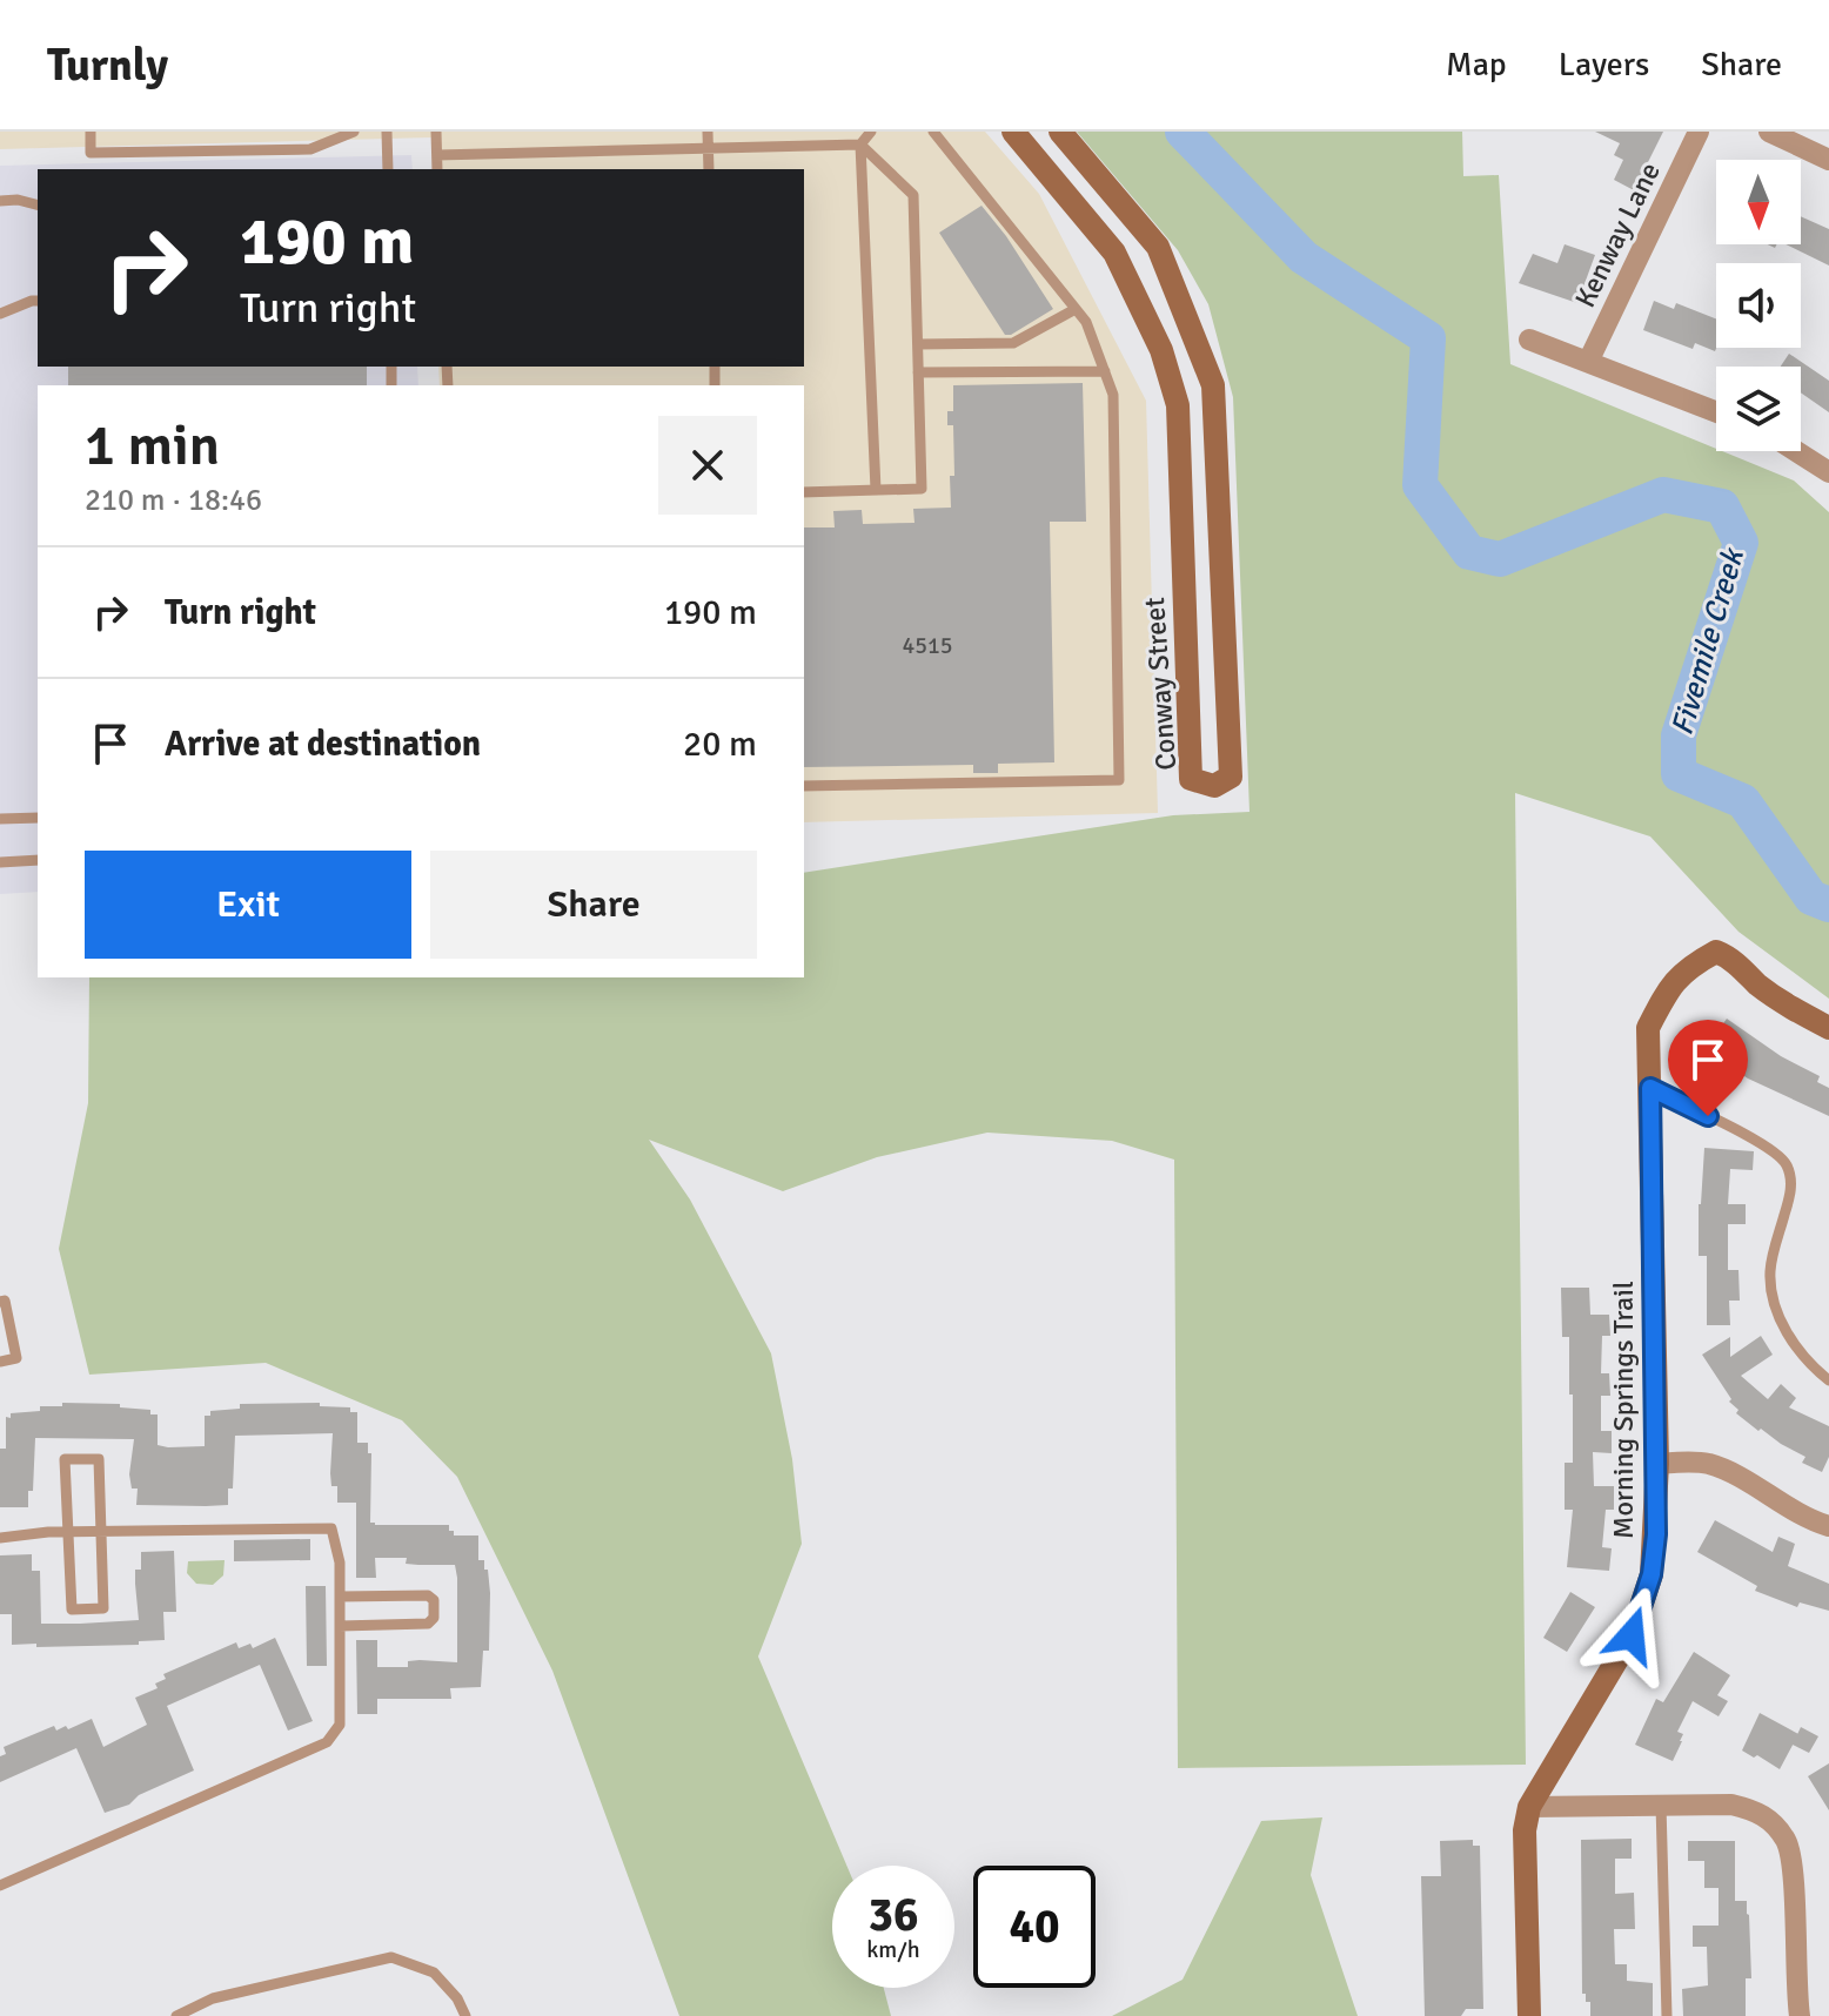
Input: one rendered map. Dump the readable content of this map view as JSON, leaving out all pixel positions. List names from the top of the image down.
{
  "streets": {
    "street": ["Kenway Lane", "Conway Street", "Morning Springs Trail"]
  },
  "water": ["Fivemile Creek"],
  "house_numbers": ["4515"],
  "north": "bottom",
  "page": {
    "header": "Turnly",
    "nav": ["Map", "Layers", "Share"],
    "turn": ["190 m", "Turn right"],
    "heading": ["1 min", "210 m · 18:46"],
    "list": [
      {
        "name": "Turn right",
        "value": "190 m"
      },
      {
        "name": "Arrive at destination",
        "value": "20 m"
      }
    ],
    "buttons": ["Exit", "Share"],
    "speed": "36 km/h",
    "limit": "40"
  }
}
